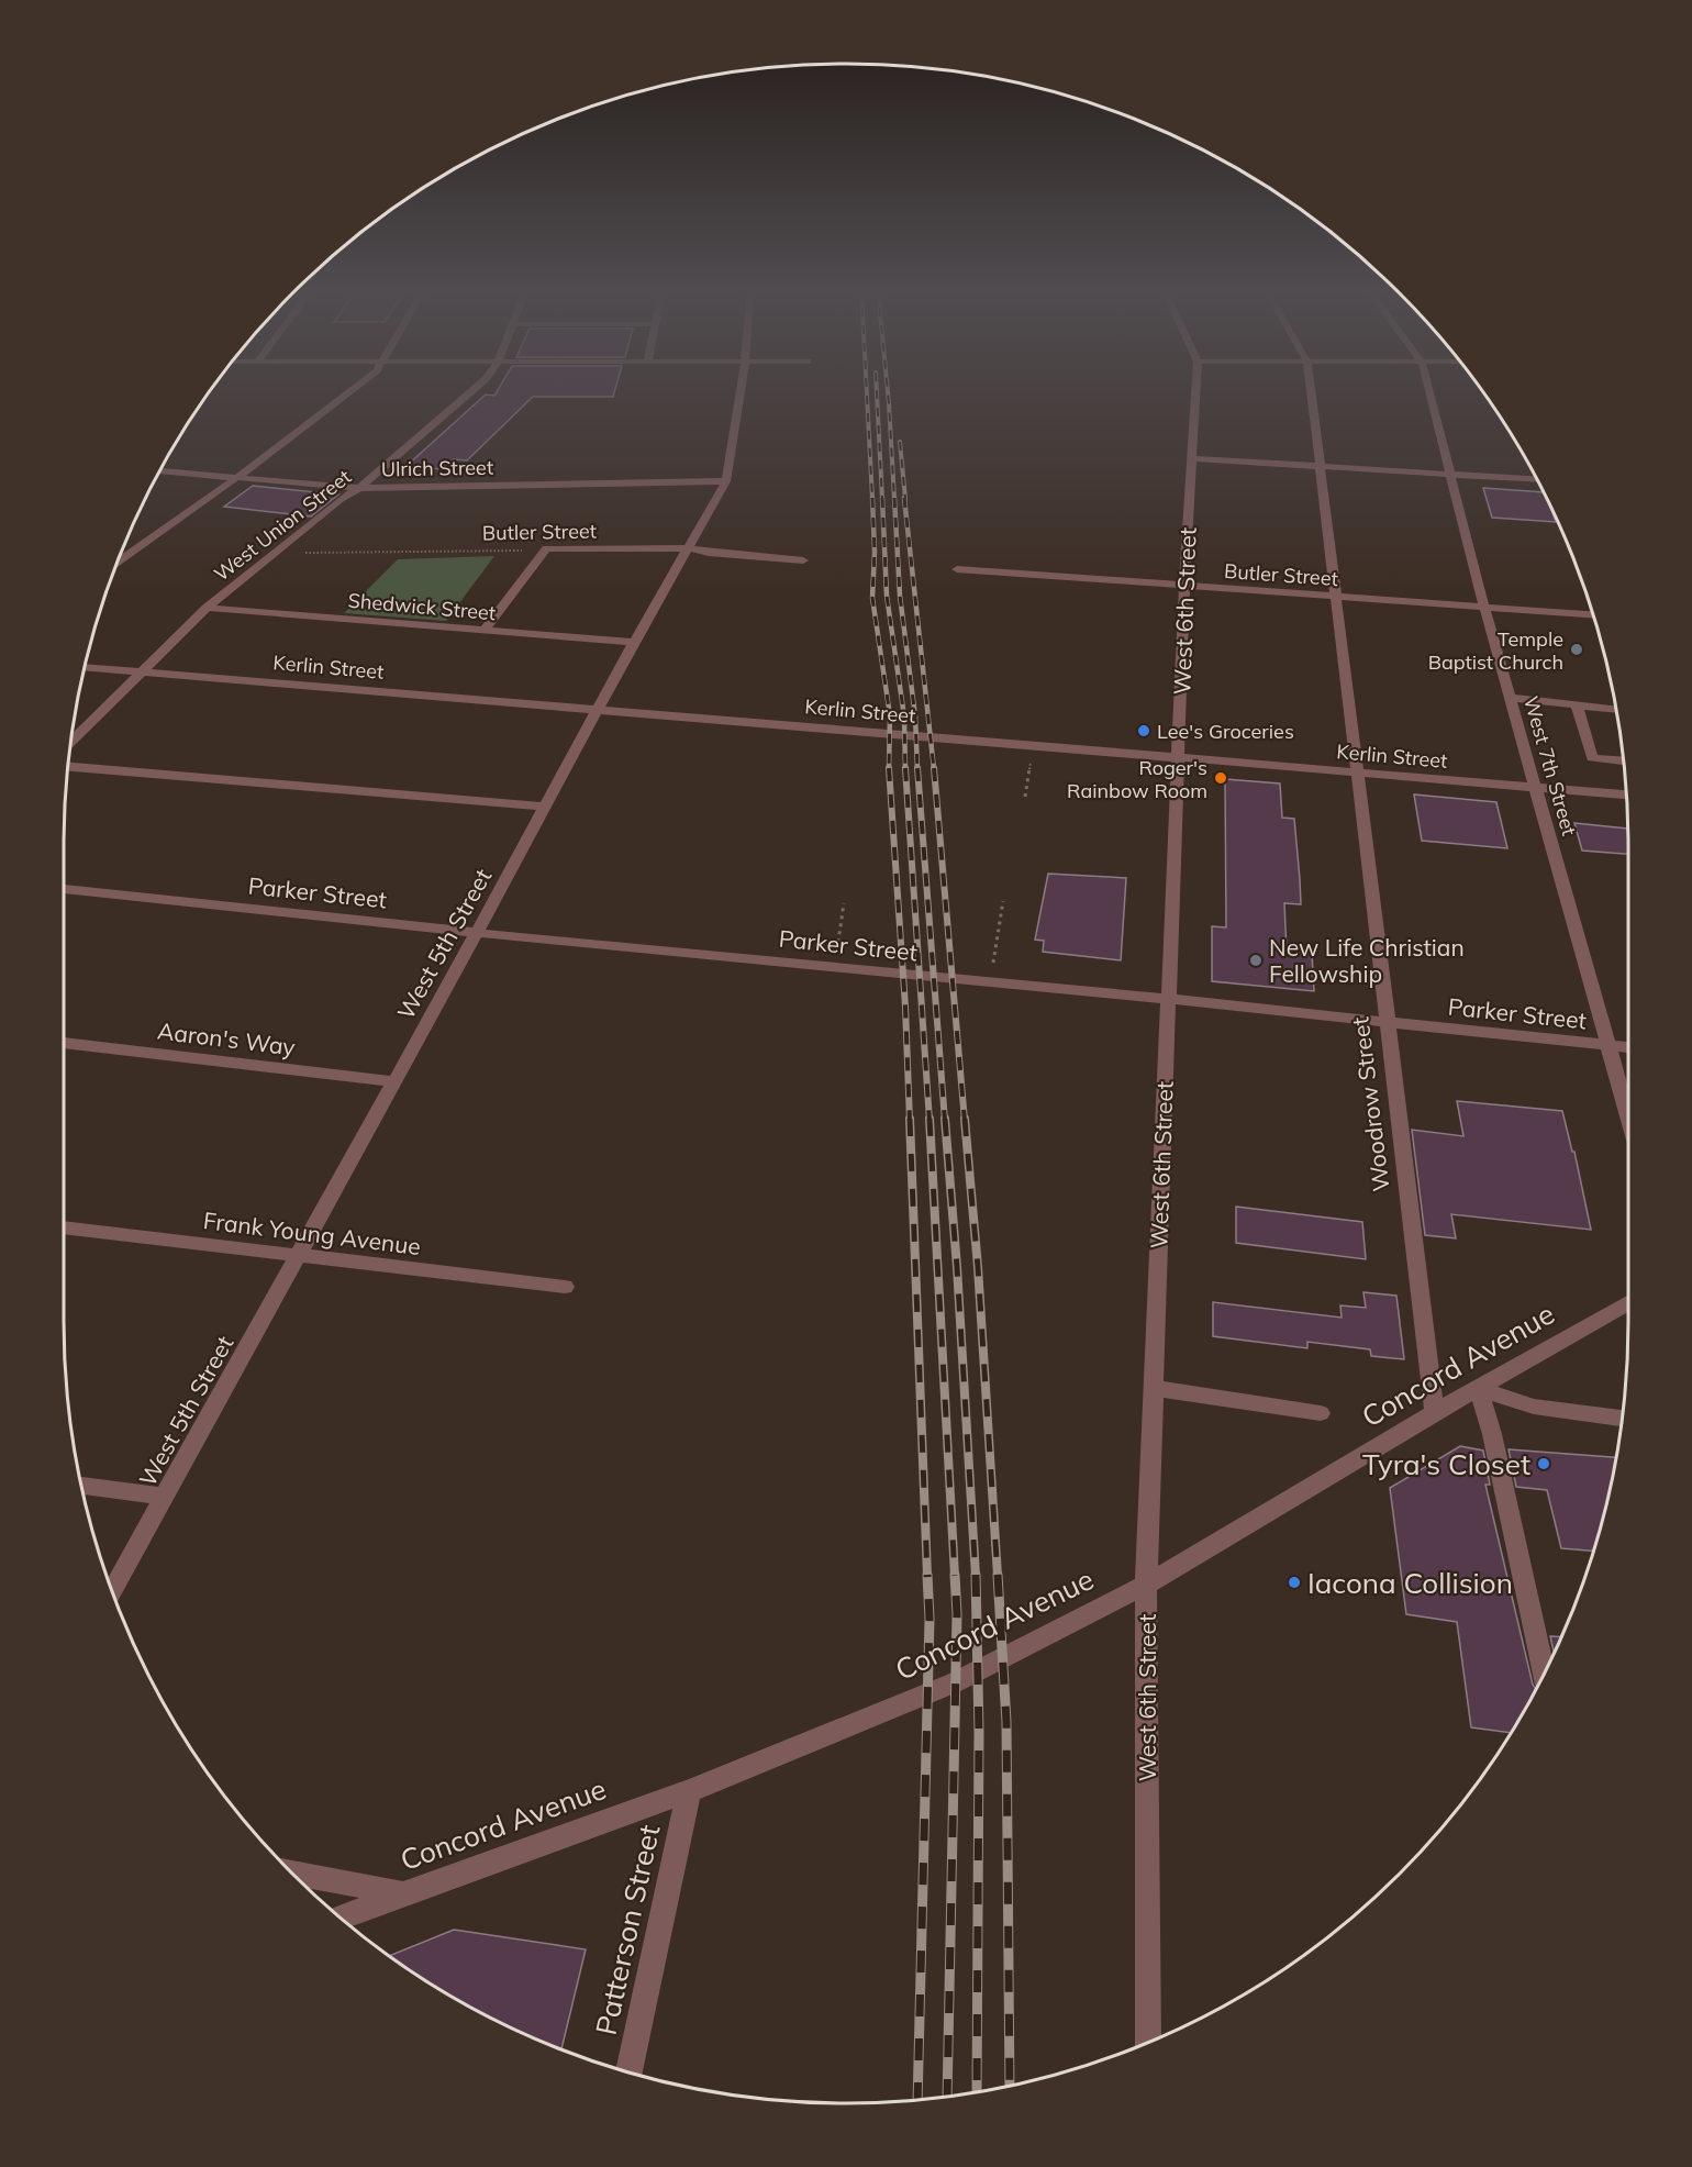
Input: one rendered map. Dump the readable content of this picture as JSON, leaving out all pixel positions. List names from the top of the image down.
{
  "streets": {
    "street": [
      "Ulrich Street",
      "West Union Street",
      "Butler Street",
      "Shedwick Street",
      "West 6th Street",
      "Kerlin Street",
      "West 7th Street",
      "Parker Street",
      "West 5th Street",
      "Aaron's Way",
      "Woodrow Street",
      "Frank Young Avenue",
      "Concord Avenue",
      "Patterson Street"
    ]
  },
  "crossings": [
    ["Ulrich Street", "West Union Street"],
    ["Ulrich Street", "West 5th Street"],
    ["West Union Street", "Butler Street"],
    ["West Union Street", "Shedwick Street"],
    ["West Union Street", "Kerlin Street"],
    ["Butler Street", "West 6th Street"],
    ["Butler Street", "West 7th Street"],
    ["Butler Street", "West 5th Street"],
    ["Butler Street", "Woodrow Street"],
    ["Shedwick Street", "West 5th Street"],
    ["West 6th Street", "Kerlin Street"],
    ["West 6th Street", "Parker Street"],
    ["West 6th Street", "Concord Avenue"],
    ["Kerlin Street", "West 7th Street"],
    ["Kerlin Street", "West 5th Street"],
    ["Kerlin Street", "Woodrow Street"],
    ["West 7th Street", "Parker Street"],
    ["Parker Street", "West 5th Street"],
    ["Parker Street", "Woodrow Street"],
    ["West 5th Street", "Aaron's Way"],
    ["West 5th Street", "Frank Young Avenue"],
    ["Woodrow Street", "Concord Avenue"],
    ["Concord Avenue", "Patterson Street"]
  ],
  "places": [
    "Temple Baptist Church",
    "Lee's Groceries",
    "Roger's Rainbow Room",
    "New Life Christian Fellowship",
    "Tyra's Closet",
    "Iacona Collision"
  ]
}
